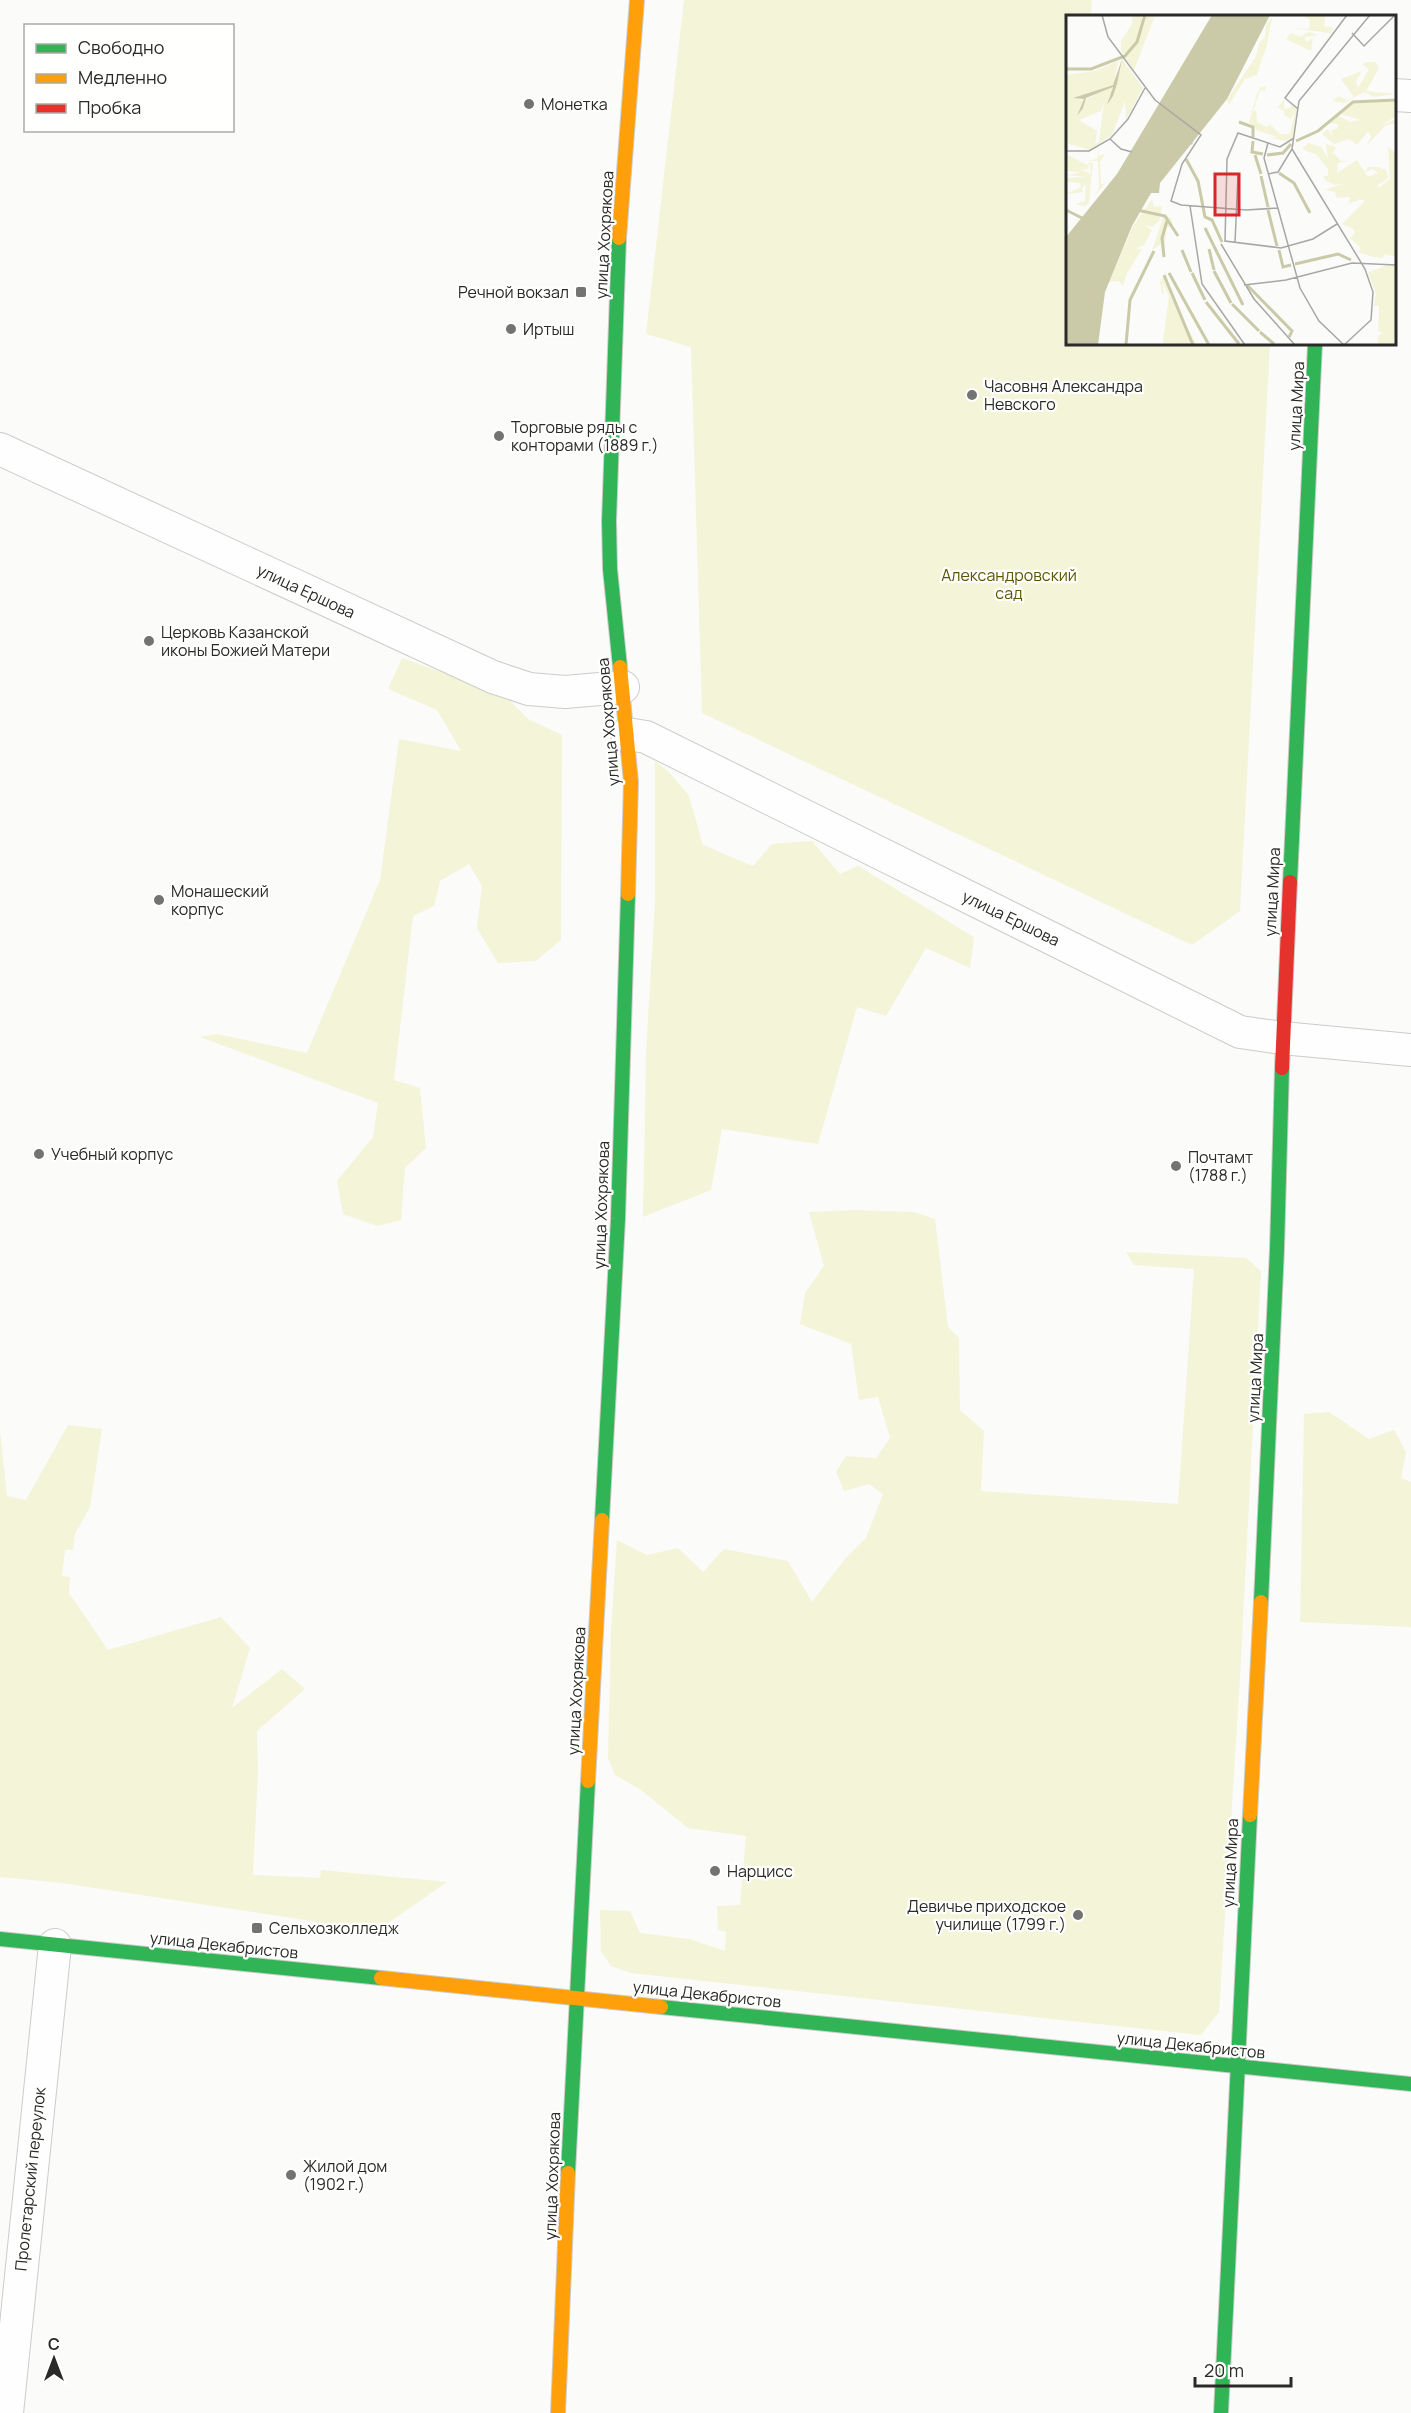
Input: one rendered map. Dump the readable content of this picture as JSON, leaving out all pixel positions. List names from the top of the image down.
{
  "streets": {
    "street": [
      "улица Хохрякова",
      "улица Мира",
      "улица Ершова",
      "улица Декабристов",
      "Пролетарский переулок"
    ]
  },
  "crossings": [
    ["улица Хохрякова", "улица Ершова"],
    ["улица Хохрякова", "улица Декабристов"],
    ["улица Мира", "улица Ершова"],
    ["улица Мира", "улица Декабристов"],
    ["улица Декабристов", "Пролетарский переулок"]
  ],
  "parks": ["Александровский сад"],
  "places": {
    "other": [
      "Монетка",
      "Иртыш",
      "Часовня Александра Невского",
      "Торговые ряды с конторами (1889 г.)",
      "Церковь Казанской иконы Божией Матери",
      "Монашеский корпус",
      "Учебный корпус",
      "Почтамт (1788 г.)",
      "Нарцисс",
      "Девичье приходское училище (1799 г.)",
      "Жилой дом (1902 г.)"
    ],
    "transit": ["Речной вокзал", "Сельхозколледж"]
  },
  "legend": ["Свободно", "Медленно", "Пробка"],
  "scale_bar": "20 m",
  "north": "top"
}
